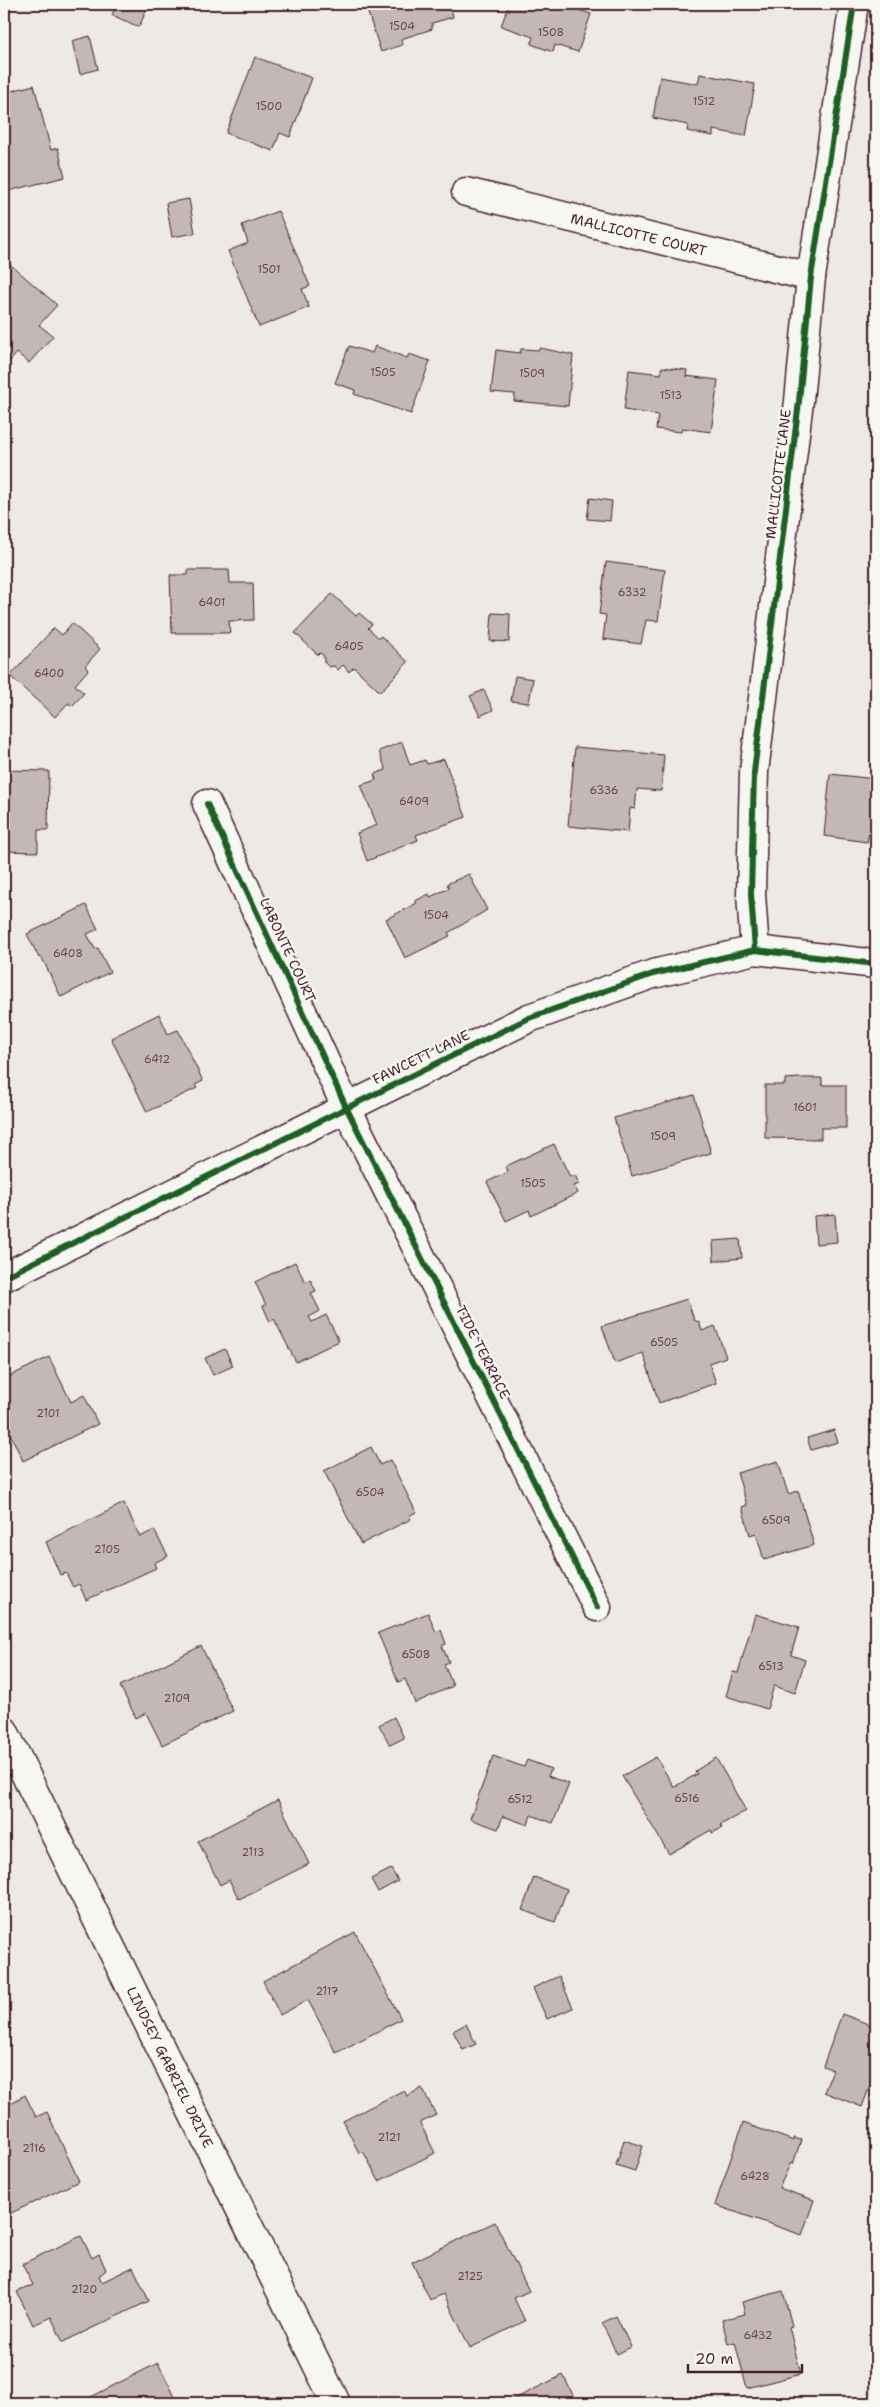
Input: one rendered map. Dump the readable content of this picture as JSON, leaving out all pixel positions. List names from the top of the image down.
{
  "streets": {
    "street": [
      "MALLICOTTE COURT",
      "MALLICOTTE LANE",
      "LABONTE COURT",
      "FAWCETT LANE",
      "TIDE TERRACE",
      "LINDSEY GABRIEL DRIVE"
    ]
  },
  "crossings": [
    ["MALLICOTTE COURT", "MALLICOTTE LANE"],
    ["MALLICOTTE LANE", "FAWCETT LANE"],
    ["LABONTE COURT", "FAWCETT LANE"],
    ["LABONTE COURT", "TIDE TERRACE"],
    ["FAWCETT LANE", "TIDE TERRACE"]
  ],
  "house_numbers": [
    "1504",
    "1508",
    "1512",
    "1500",
    "1501",
    "1505",
    "1509",
    "1513",
    "6332",
    "6401",
    "6405",
    "6400",
    "6336",
    "6409",
    "1504",
    "6408",
    "6412",
    "1601",
    "1509",
    "1505",
    "6505",
    "2101",
    "6504",
    "6509",
    "2105",
    "6508",
    "6513",
    "2109",
    "6516",
    "6512",
    "2113",
    "2117",
    "2121",
    "2116",
    "6428",
    "2125",
    "2120",
    "6432"
  ],
  "scale_bar": "20 m"
}
